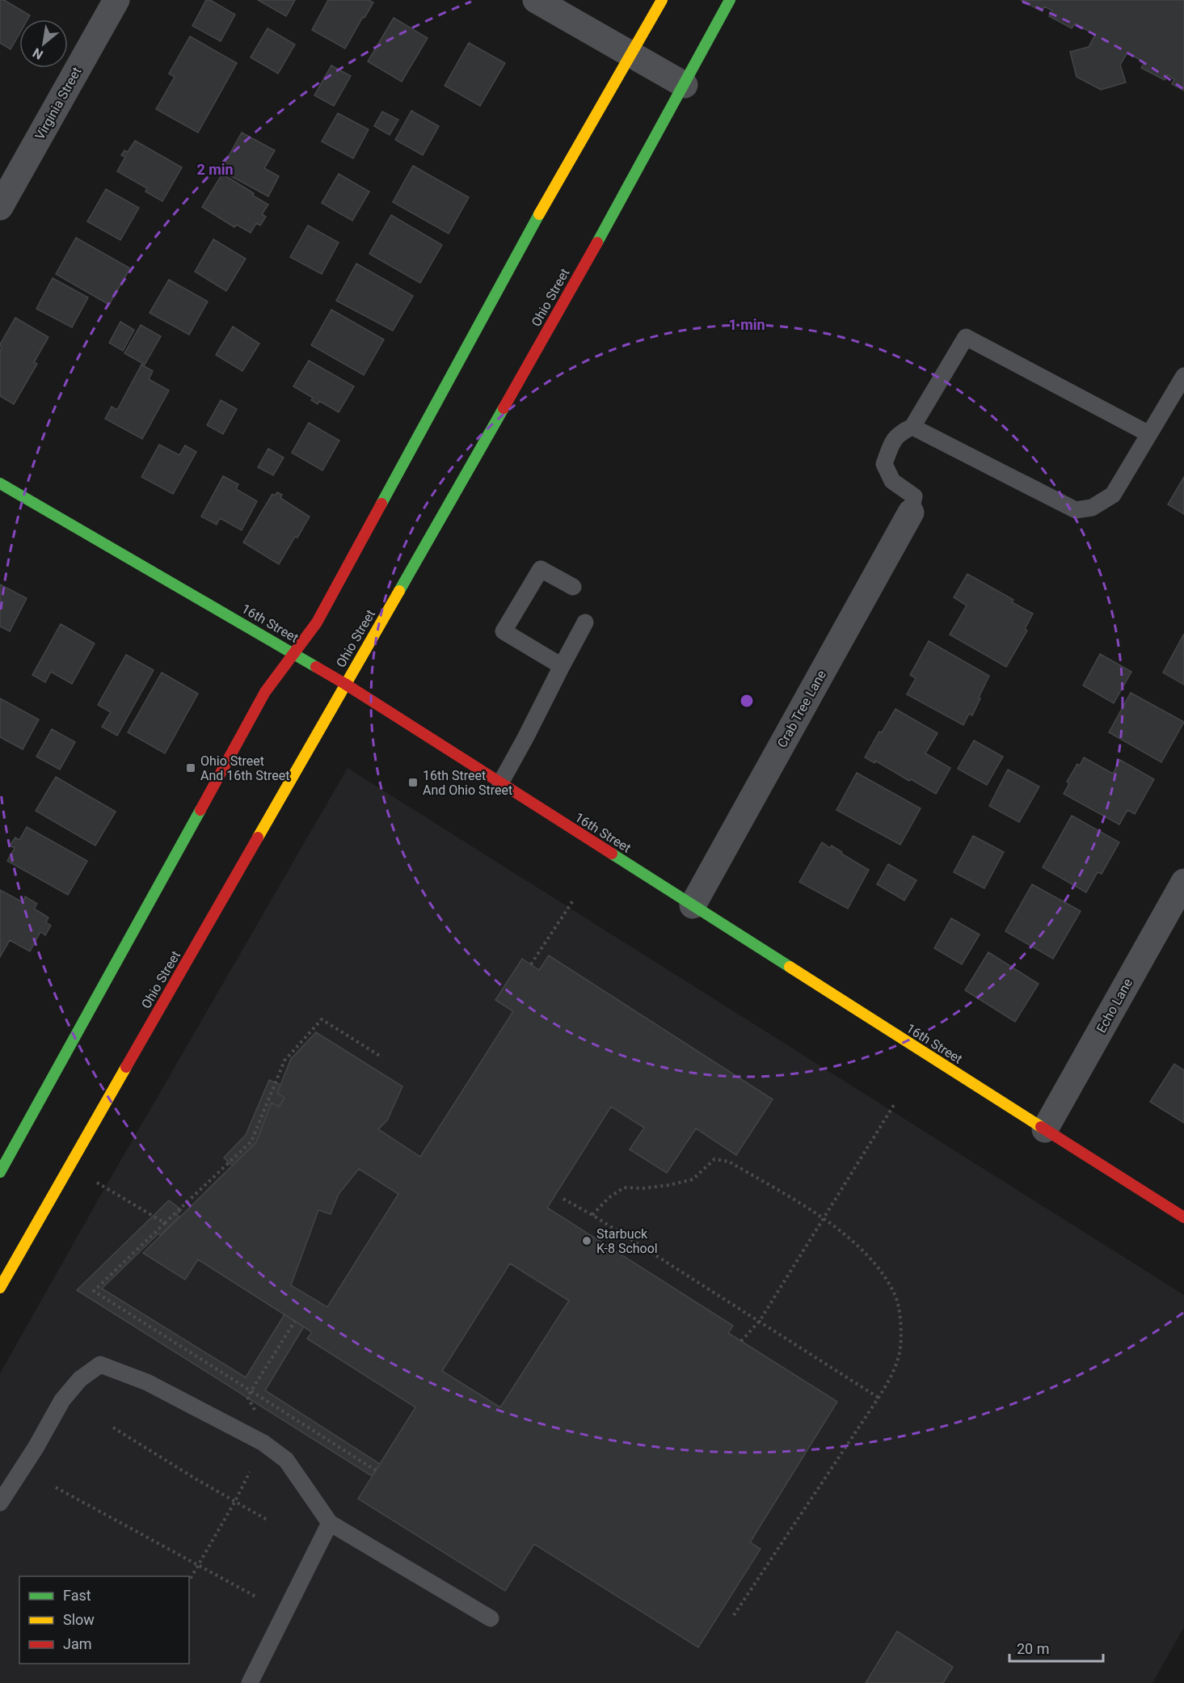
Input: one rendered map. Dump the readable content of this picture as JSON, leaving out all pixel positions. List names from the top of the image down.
{
  "streets": {
    "street": [
      "Virginia Street",
      "Ohio Street",
      "16th Street",
      "Crab Tree Lane",
      "Echo Lane"
    ]
  },
  "crossings": [
    ["Ohio Street", "16th Street"],
    ["16th Street", "Crab Tree Lane"],
    ["16th Street", "Echo Lane"]
  ],
  "places": {
    "transit": ["Ohio Street And 16th Street", "16th Street And Ohio Street"],
    "other": ["Starbuck K-8 School"]
  },
  "legend": ["Fast", "Slow", "Jam"],
  "scale_bar": "20 m",
  "north": "bottom left",
  "rings": ["2 min", "1 min"]
}
